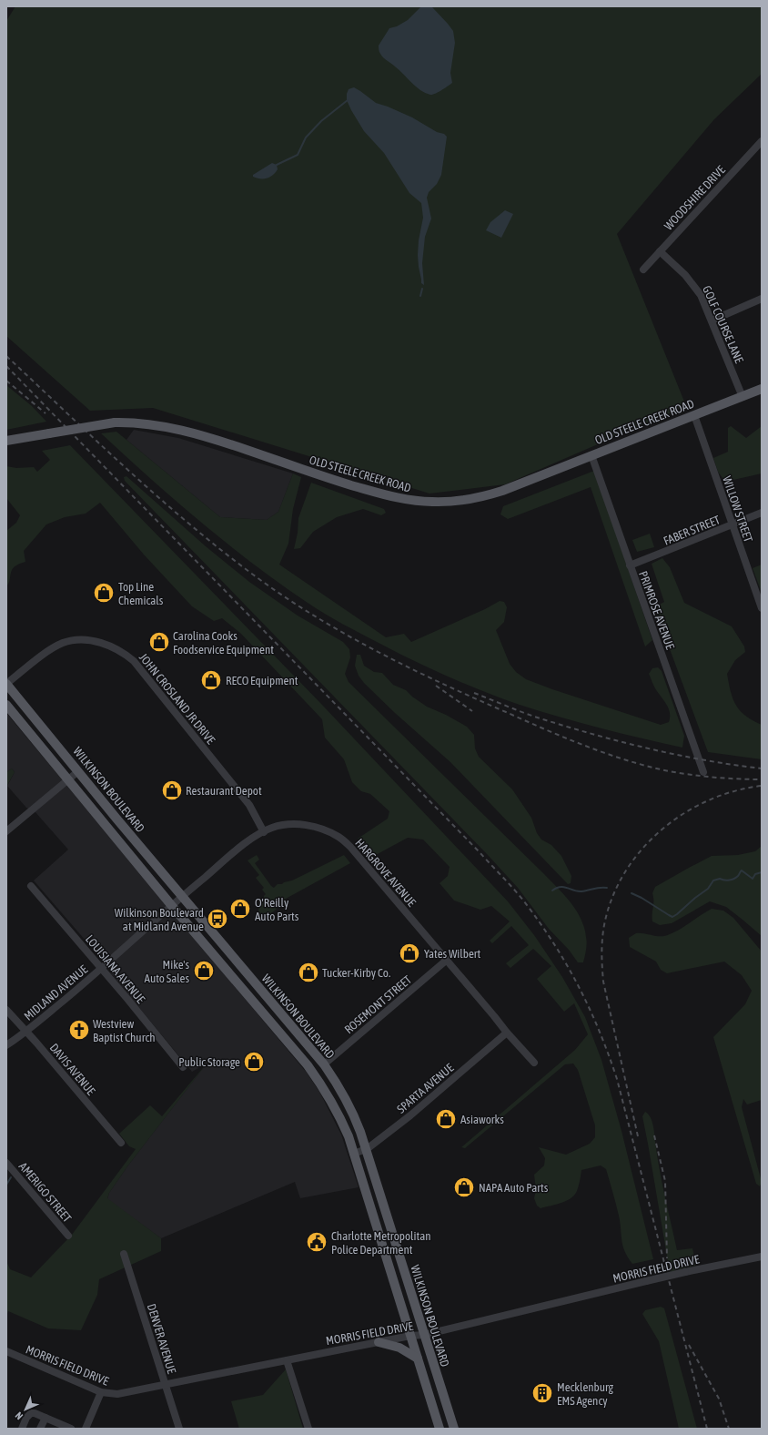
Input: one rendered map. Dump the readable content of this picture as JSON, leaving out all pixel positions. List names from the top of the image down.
{
  "streets": {
    "main road": ["OLD STEELE CREEK ROAD", "WILKINSON BOULEVARD"],
    "street": [
      "WOODSHIRE DRIVE",
      "GOLF COURSE LANE",
      "WILLOW STREET",
      "FABER STREET",
      "PRIMROSE AVENUE",
      "JOHN CROSLAND JR DRIVE",
      "HARGROVE AVENUE",
      "LOUISIANA AVENUE",
      "MIDLAND AVENUE",
      "ROSEMONT STREET",
      "DAVIS AVENUE",
      "SPARTA AVENUE",
      "AMERIGO STREET",
      "MORRIS FIELD DRIVE",
      "DENVER AVENUE"
    ]
  },
  "crossings": [
    ["WOODSHIRE DRIVE", "GOLF COURSE LANE"],
    ["GOLF COURSE LANE", "OLD STEELE CREEK ROAD"],
    ["OLD STEELE CREEK ROAD", "WILLOW STREET"],
    ["OLD STEELE CREEK ROAD", "PRIMROSE AVENUE"],
    ["WILLOW STREET", "FABER STREET"],
    ["FABER STREET", "PRIMROSE AVENUE"],
    ["JOHN CROSLAND JR DRIVE", "WILKINSON BOULEVARD"],
    ["JOHN CROSLAND JR DRIVE", "HARGROVE AVENUE"],
    ["WILKINSON BOULEVARD", "HARGROVE AVENUE"],
    ["WILKINSON BOULEVARD", "MIDLAND AVENUE"],
    ["WILKINSON BOULEVARD", "ROSEMONT STREET"],
    ["WILKINSON BOULEVARD", "SPARTA AVENUE"],
    ["WILKINSON BOULEVARD", "MORRIS FIELD DRIVE"],
    ["HARGROVE AVENUE", "MIDLAND AVENUE"],
    ["HARGROVE AVENUE", "ROSEMONT STREET"],
    ["HARGROVE AVENUE", "SPARTA AVENUE"],
    ["LOUISIANA AVENUE", "MIDLAND AVENUE"],
    ["MIDLAND AVENUE", "DAVIS AVENUE"],
    ["MORRIS FIELD DRIVE", "DENVER AVENUE"]
  ],
  "places": {
    "shop": [
      "Top Line Chemicals",
      "Carolina Cooks Foodservice Equipment",
      "RECO Equipment",
      "Restaurant Depot",
      "O'Reilly Auto Parts",
      "Yates Wilbert",
      "Mike's Auto Sales",
      "Tucker-Kirby Co.",
      "Public Storage",
      "Asiaworks",
      "NAPA Auto Parts"
    ],
    "bus stop": ["Wilkinson Boulevard at Midland Avenue"],
    "church": ["Westview Baptist Church"],
    "public building": ["Charlotte Metropolitan Police Department"],
    "building": ["Mecklenburg EMS Agency"]
  },
  "north": "bottom left"
}
